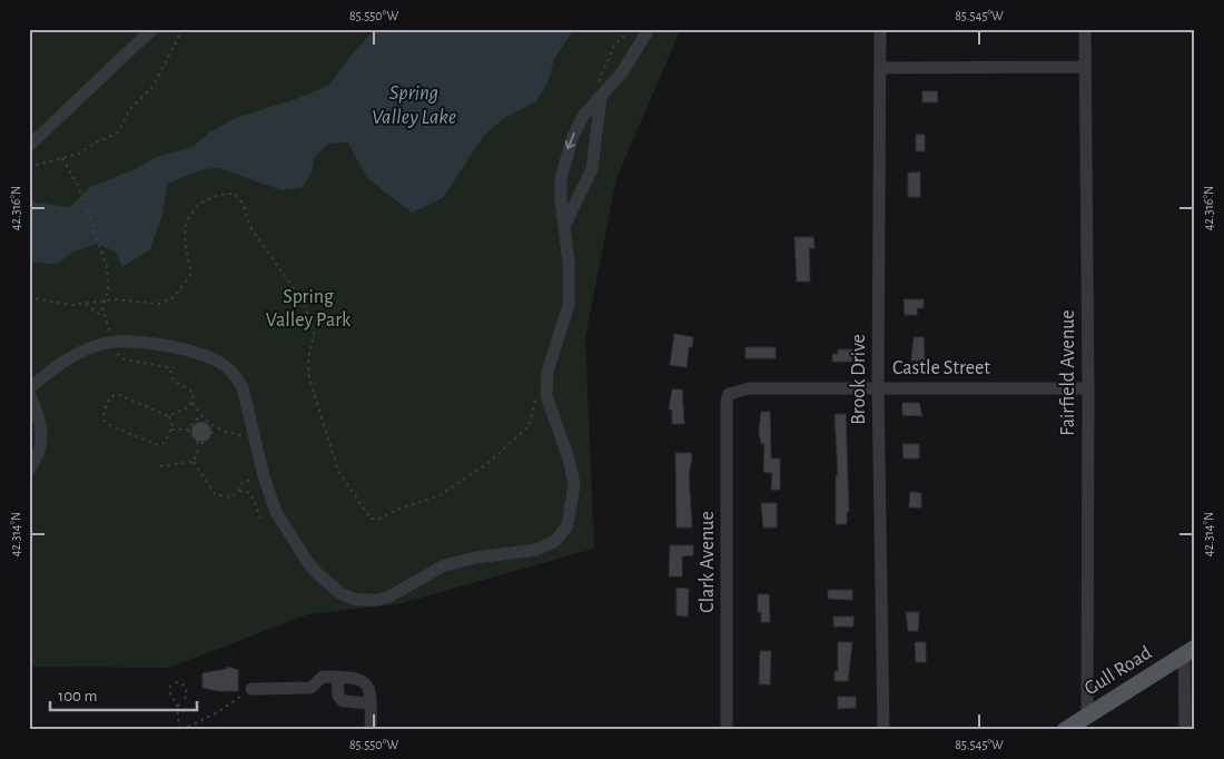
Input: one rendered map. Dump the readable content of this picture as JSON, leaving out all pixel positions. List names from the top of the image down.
{
  "streets": {
    "main road": ["Gull Road"],
    "street": [
      "Castle Street",
      "Fairfield Avenue",
      "Brook Drive",
      "Clark Avenue"
    ]
  },
  "crossings": [
    ["Castle Street", "Fairfield Avenue"],
    ["Castle Street", "Brook Drive"],
    ["Castle Street", "Clark Avenue"],
    ["Fairfield Avenue", "Gull Road"]
  ],
  "water": ["Spring Valley Lake"],
  "parks": ["Spring Valley Park"],
  "scale_bar": "100 m",
  "coordinates": [
    "85.550°W",
    "85.545°W",
    "42.316°N",
    "42.314°N"
  ]
}
